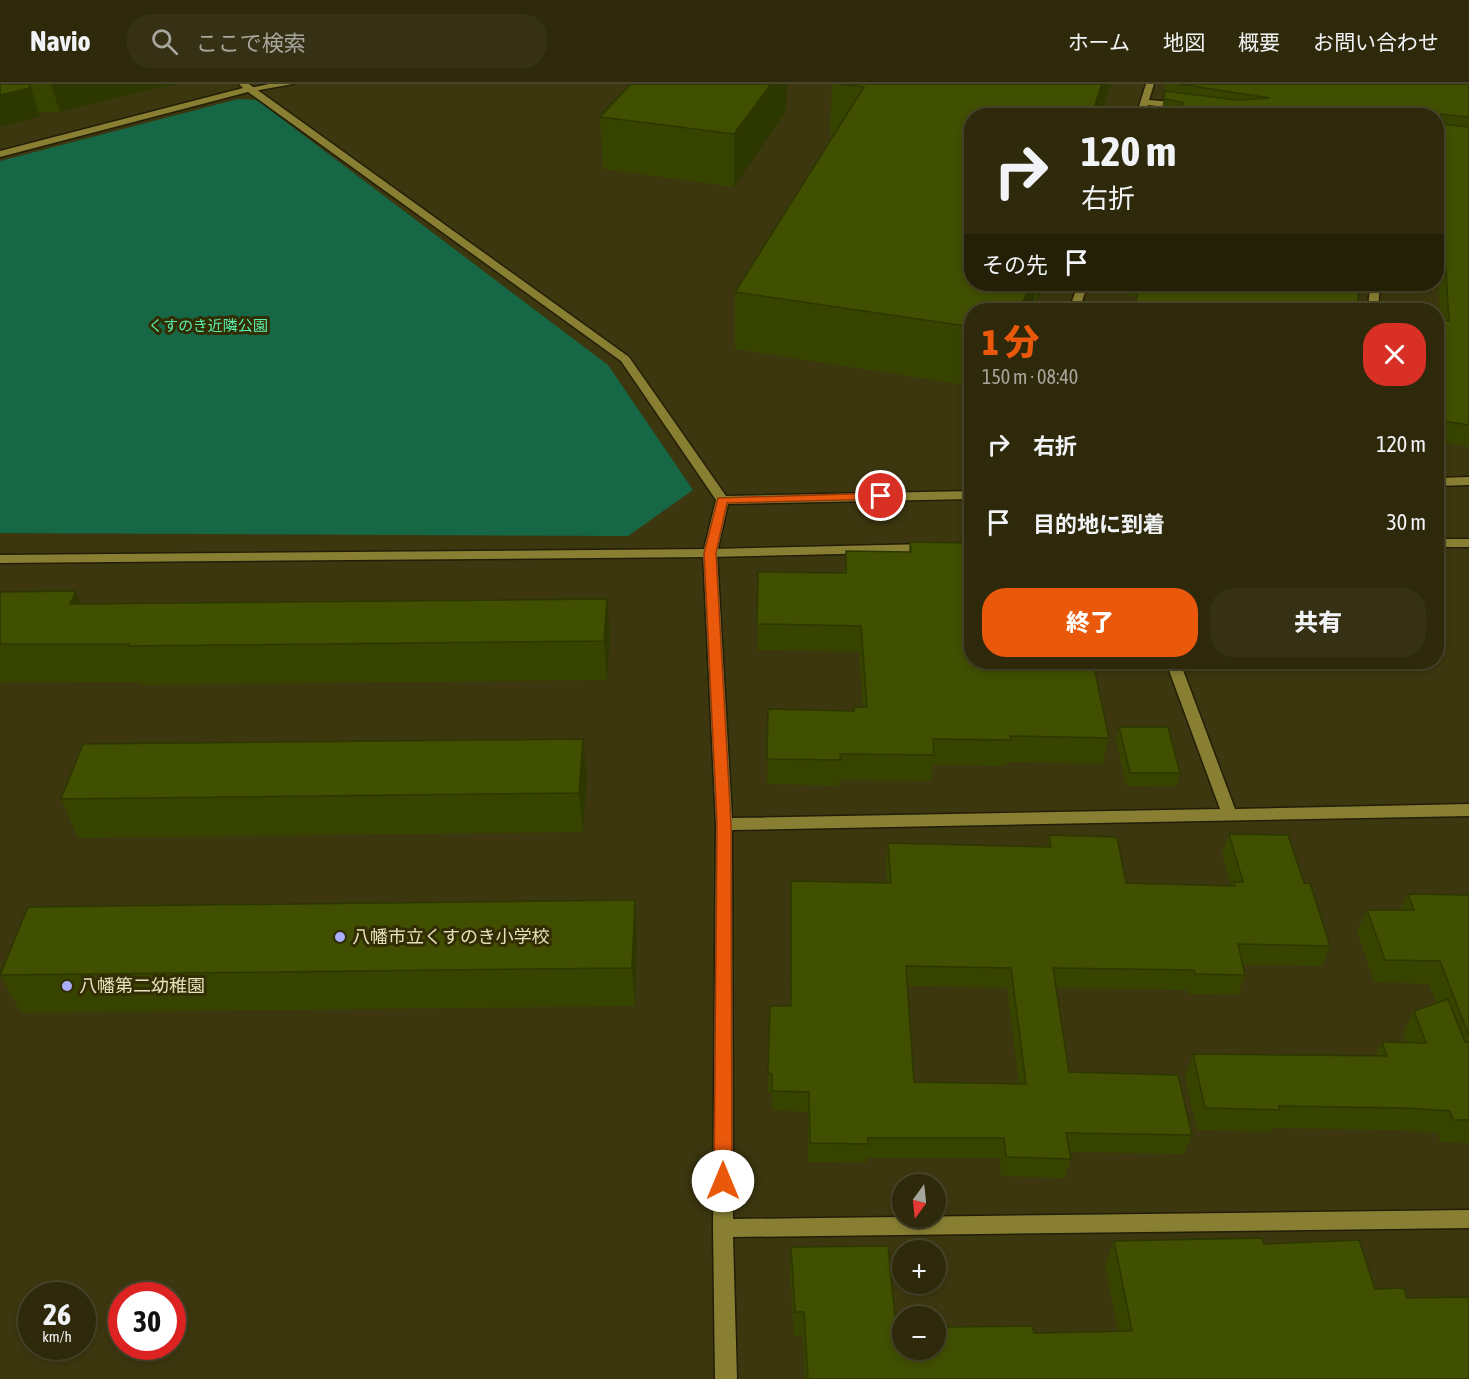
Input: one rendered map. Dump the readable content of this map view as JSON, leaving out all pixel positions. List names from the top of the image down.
{
  "parks": ["くすのき近隣公園"],
  "places": ["八幡市立くすのき小学校", "八幡第二幼稚園"],
  "north": "bottom",
  "page": {
    "header": "Navio",
    "search": "ここで検索",
    "nav": [
      "ホーム",
      "地図",
      "概要",
      "お問い合わせ"
    ],
    "turn": ["120 m", "右折"],
    "then": "その先",
    "heading": ["1 分", "150 m · 08:40"],
    "list": [
      {
        "name": "右折",
        "value": "120 m"
      },
      {
        "name": "目的地に到着",
        "value": "30 m"
      }
    ],
    "buttons": ["終了", "共有"],
    "map_buttons": ["+", "−"],
    "speed": "26 km/h",
    "limit": "30"
  }
}
